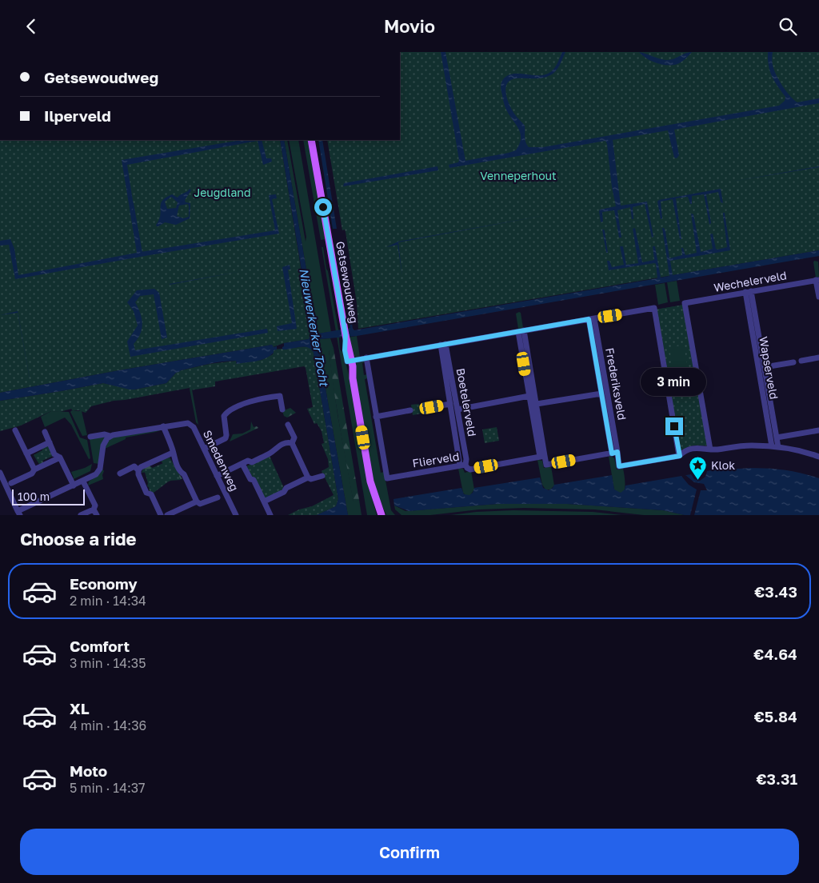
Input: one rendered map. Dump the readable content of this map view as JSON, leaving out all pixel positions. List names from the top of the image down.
{
  "streets": {
    "main road": ["Getsewoudweg"],
    "street": [
      "Wechelerveld",
      "Wapserveld",
      "Frederiksveld",
      "Boetelerveld",
      "Flierveld",
      "Smedenweg"
    ]
  },
  "crossings": [
    ["Wechelerveld", "Wapserveld"],
    ["Boetelerveld", "Flierveld"]
  ],
  "water": ["Nieuwerkerker Tocht"],
  "parks": ["Venneperhout", "Jeugdland"],
  "places": {
    "place": ["Klok"]
  },
  "scale_bar": "100 m",
  "page": {
    "header": "Movio",
    "banner": ["Getsewoudweg", "Ilperveld"],
    "bubble": "3 min",
    "scale": "100 m",
    "heading": "Choose a ride",
    "list": [
      {
        "name": "Economy",
        "note": "2 min · 14:34",
        "value": "€3.43"
      },
      {
        "name": "Comfort",
        "note": "3 min · 14:35",
        "value": "€4.64"
      },
      {
        "name": "XL",
        "note": "4 min · 14:36",
        "value": "€5.84"
      },
      {
        "name": "Moto",
        "note": "5 min · 14:37",
        "value": "€3.31"
      }
    ],
    "buttons": "Confirm"
  }
}
